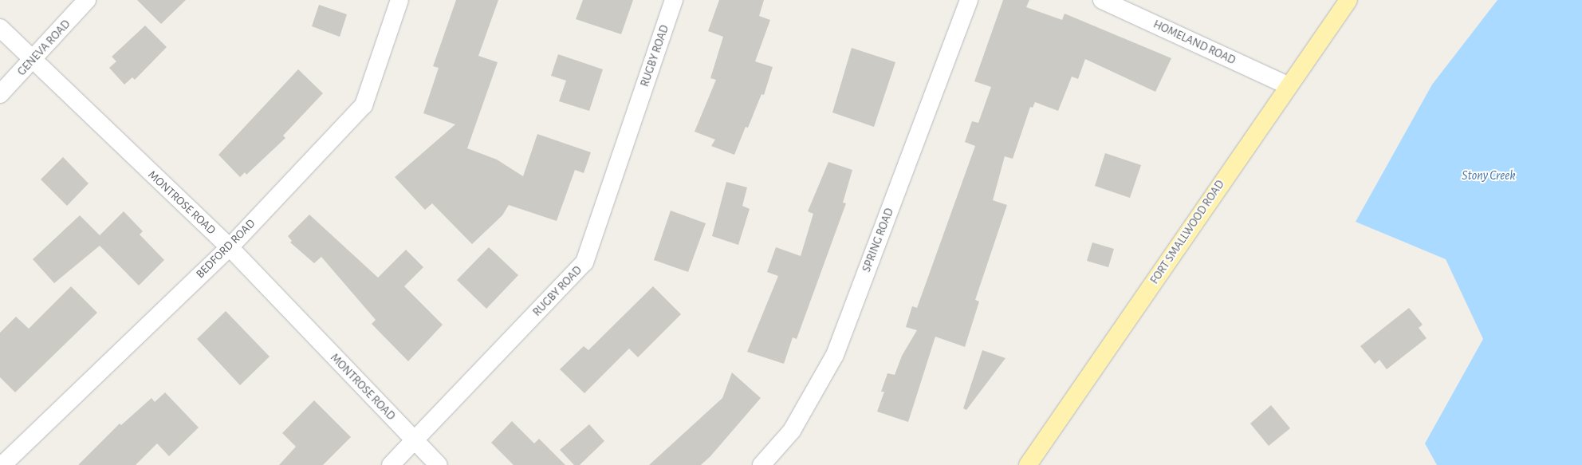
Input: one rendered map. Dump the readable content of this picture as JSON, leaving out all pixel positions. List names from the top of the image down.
{
  "streets": {
    "main road": ["FORT SMALLWOOD ROAD"],
    "street": [
      "HOMELAND ROAD",
      "GENEVA ROAD",
      "RUGBY ROAD",
      "MONTROSE ROAD",
      "SPRING ROAD",
      "BEDFORD ROAD"
    ]
  },
  "crossings": [
    ["HOMELAND ROAD", "FORT SMALLWOOD ROAD"],
    ["GENEVA ROAD", "MONTROSE ROAD"],
    ["RUGBY ROAD", "MONTROSE ROAD"],
    ["MONTROSE ROAD", "BEDFORD ROAD"]
  ],
  "water": ["Stony Creek"]
}
